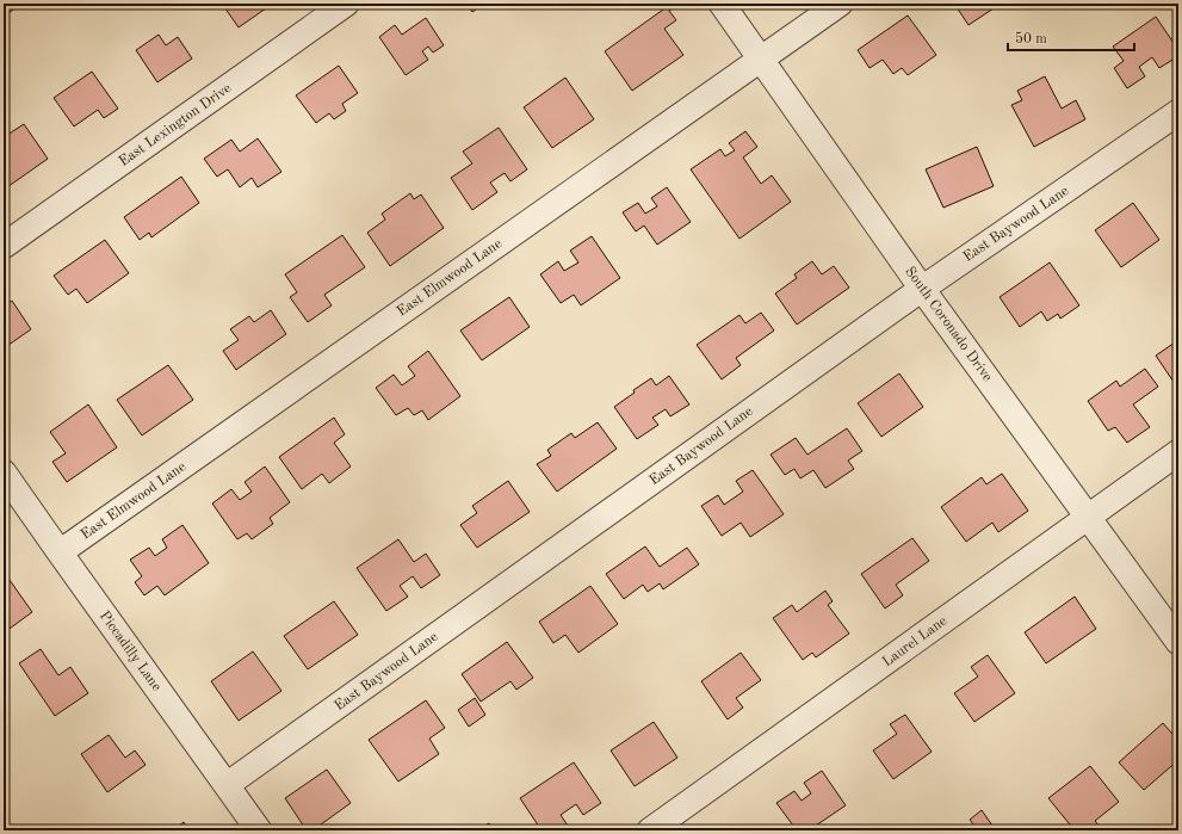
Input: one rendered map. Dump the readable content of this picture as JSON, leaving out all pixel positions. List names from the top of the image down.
{
  "streets": {
    "street": [
      "East Lexington Drive",
      "East Baywood Lane",
      "East Elmwood Lane",
      "South Coronado Drive",
      "Laurel Lane",
      "Piccadilly Lane"
    ]
  },
  "crossings": [
    ["East Baywood Lane", "South Coronado Drive"],
    ["East Baywood Lane", "Piccadilly Lane"],
    ["East Elmwood Lane", "South Coronado Drive"],
    ["East Elmwood Lane", "Piccadilly Lane"],
    ["South Coronado Drive", "Laurel Lane"]
  ],
  "scale_bar": "50 m"
}
